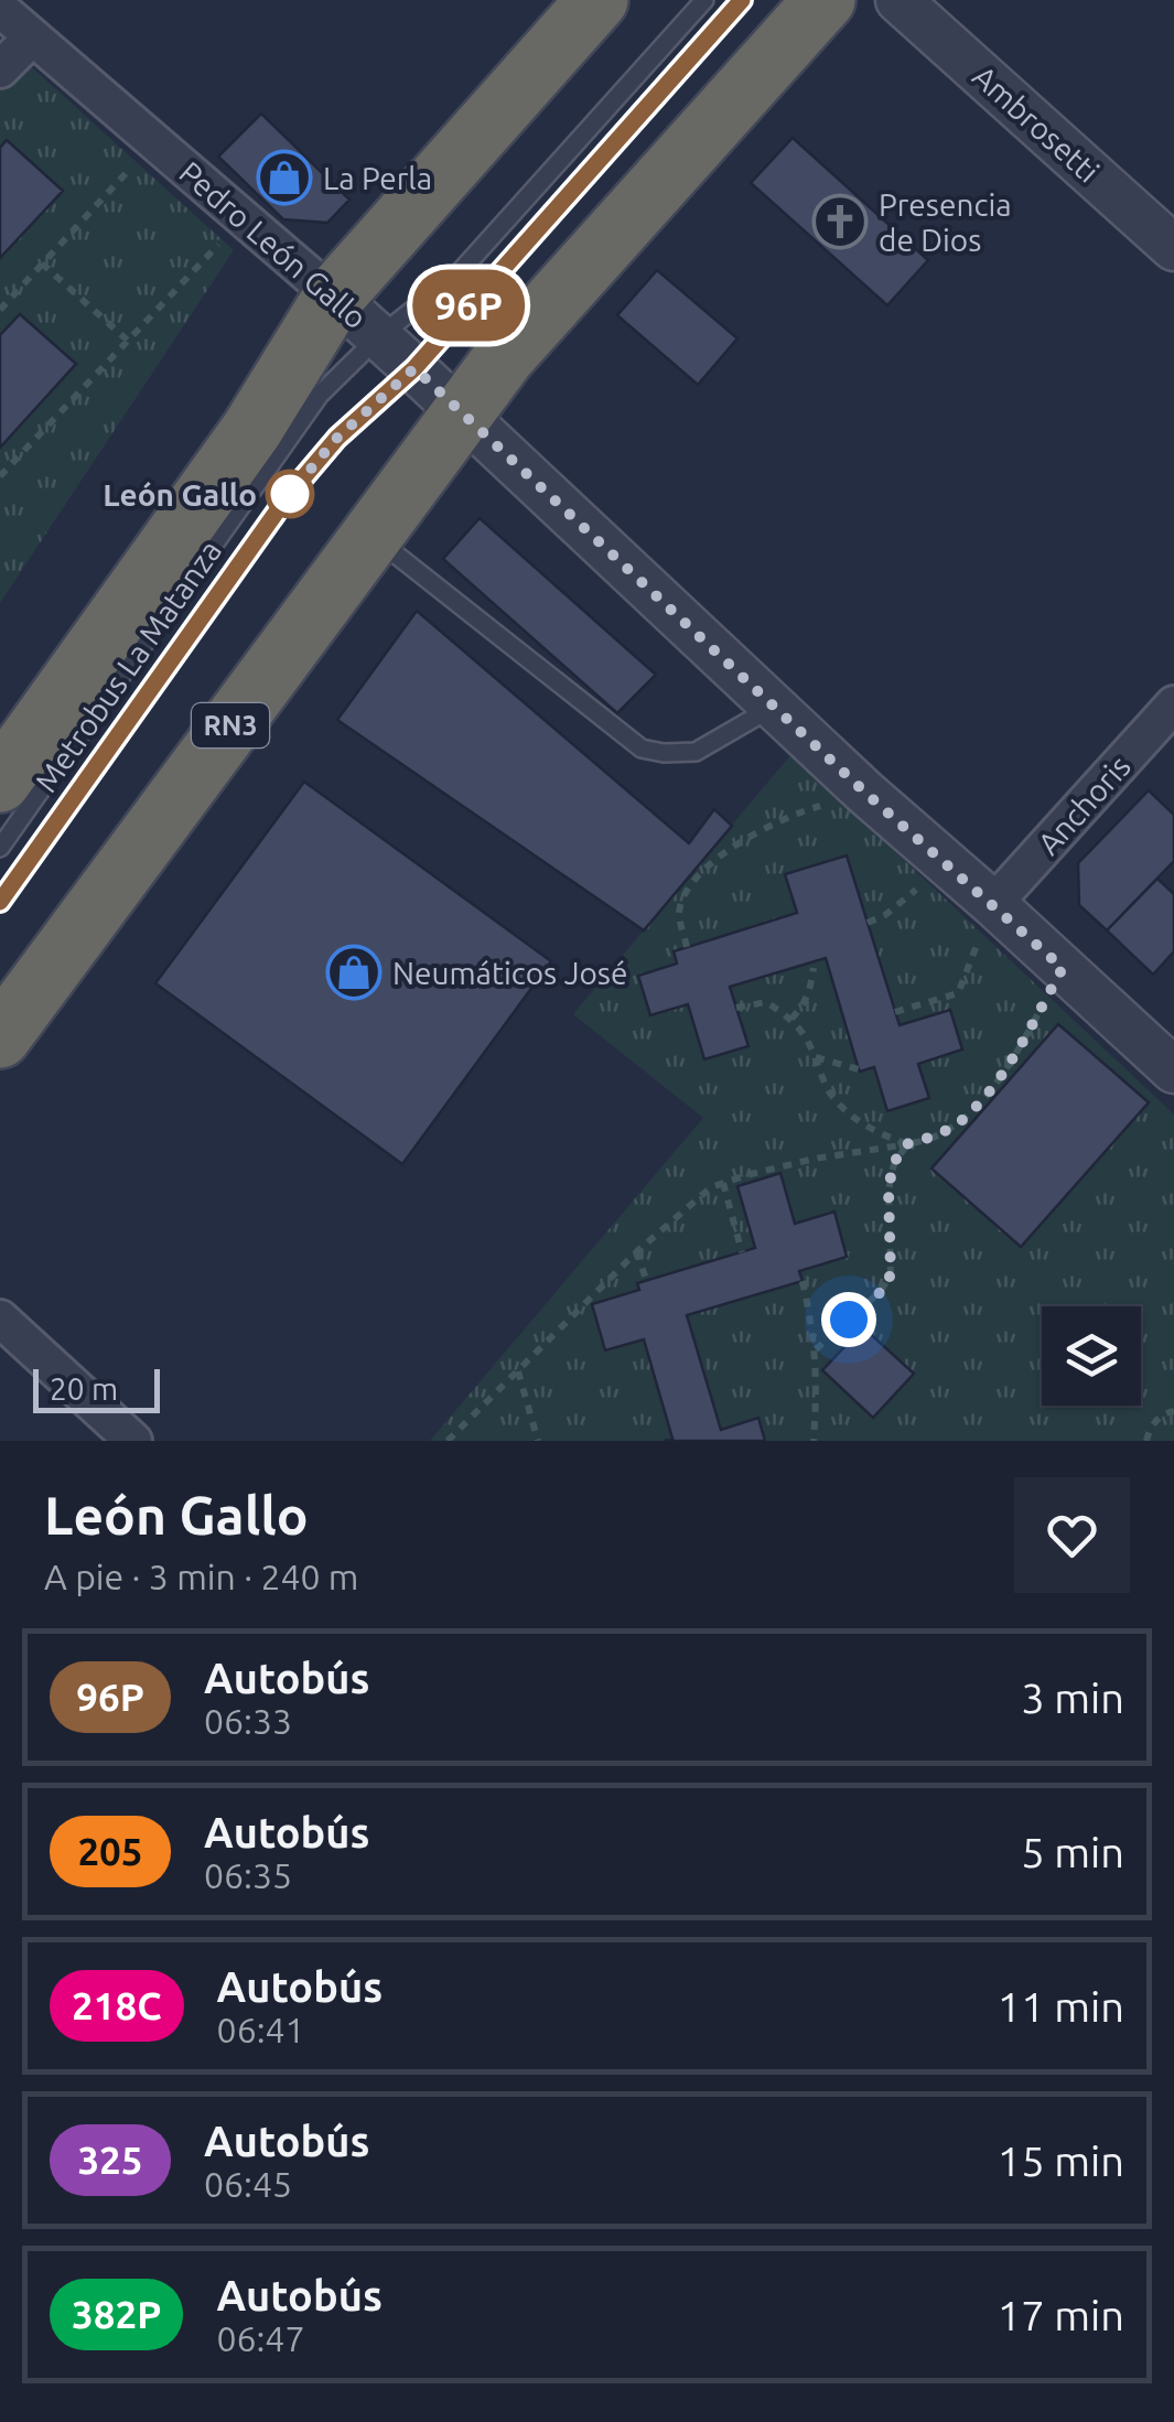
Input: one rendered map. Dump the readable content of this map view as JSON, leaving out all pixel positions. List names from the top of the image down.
{
  "streets": {
    "highway": ["RN3"],
    "street": ["Ambrosetti", "Pedro León Gallo", "Anchoris"],
    "lane": ["Metrobus La Matanza"]
  },
  "crossings": [
    ["Pedro León Gallo", "Metrobus La Matanza"],
    ["Pedro León Gallo", "RN3"],
    ["Pedro León Gallo", "Anchoris"]
  ],
  "places": {
    "shop": ["La Perla", "Neumáticos José"],
    "church": ["Presencia de Dios"],
    "other": ["León Gallo"]
  },
  "lines": ["bus line 96P"],
  "scale_bar": "20 m",
  "page": {
    "on_map": "96P",
    "scale": "20 m",
    "heading": ["León Gallo", "A pie · 3 min · 240 m"],
    "list": [
      {
        "mark": "96P",
        "name": "Autobús",
        "note": "06:33",
        "value": "3 min"
      },
      {
        "mark": "205",
        "name": "Autobús",
        "note": "06:35",
        "value": "5 min"
      },
      {
        "mark": "218C",
        "name": "Autobús",
        "note": "06:41",
        "value": "11 min"
      },
      {
        "mark": "325",
        "name": "Autobús",
        "note": "06:45",
        "value": "15 min"
      },
      {
        "mark": "382P",
        "name": "Autobús",
        "note": "06:47",
        "value": "17 min"
      }
    ]
  }
}
